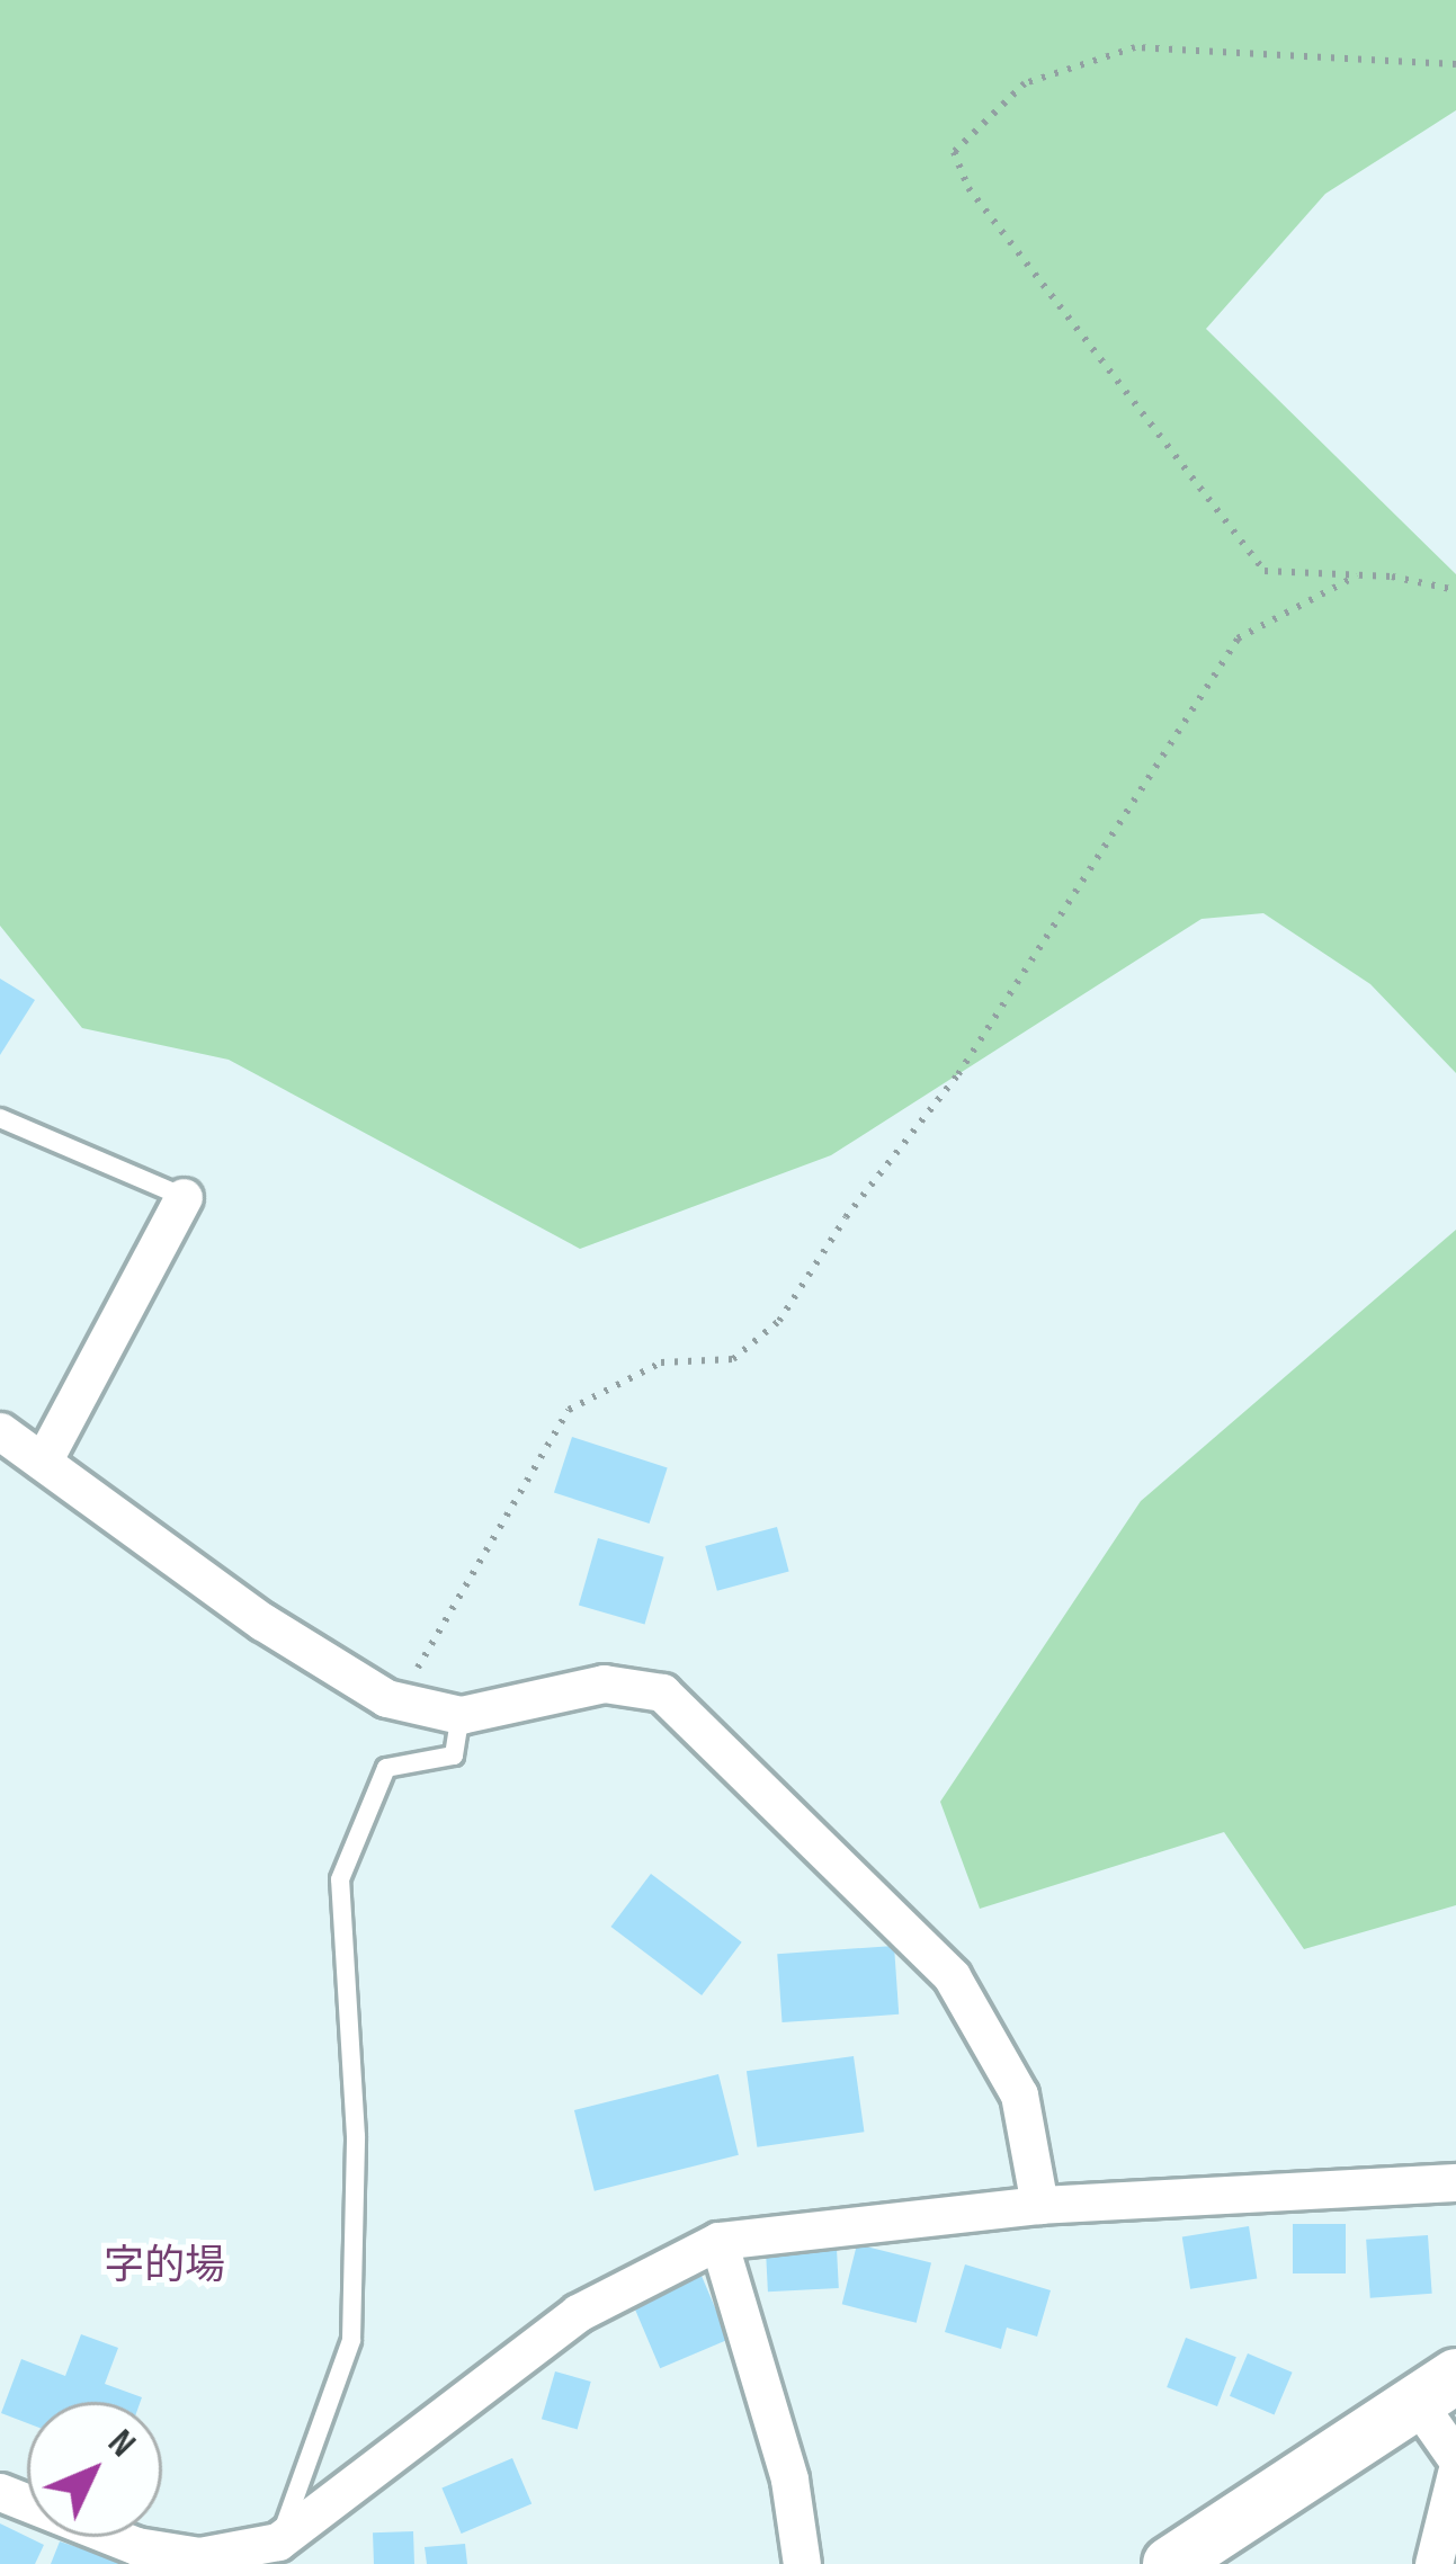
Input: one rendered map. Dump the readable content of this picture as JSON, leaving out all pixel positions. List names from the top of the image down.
{
  "districts": ["字的場"],
  "north": "top right"
}
